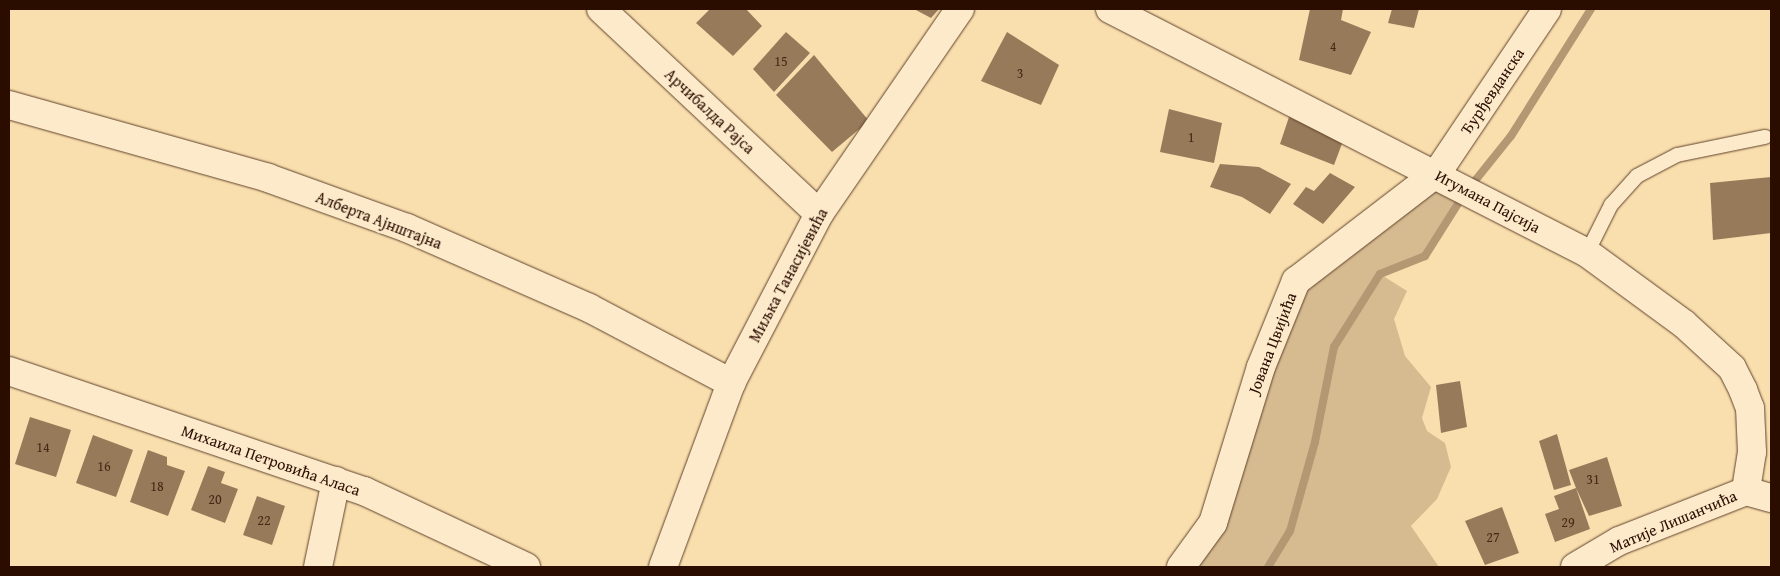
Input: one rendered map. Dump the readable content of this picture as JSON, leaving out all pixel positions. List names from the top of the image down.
{
  "streets": {
    "street": [
      "Ђурђевданска",
      "Арчибалда Рајса",
      "Игумана Пајсија",
      "Алберта Ајнштајна",
      "Миљка Танасијевића",
      "Јована Цвијића",
      "Михаила Петровића Аласа",
      "Матије Лишанчића"
    ]
  },
  "crossings": [
    ["Ђурђевданска", "Игумана Пајсија"],
    ["Ђурђевданска", "Јована Цвијића"],
    ["Арчибалда Рајса", "Миљка Танасијевића"],
    ["Игумана Пајсија", "Јована Цвијића"],
    ["Игумана Пајсија", "Матије Лишанчића"],
    ["Алберта Ајнштајна", "Миљка Танасијевића"]
  ],
  "house_numbers": [
    "4",
    "15",
    "3",
    "1",
    "14",
    "16",
    "31",
    "18",
    "20",
    "22",
    "29",
    "27"
  ]
}
